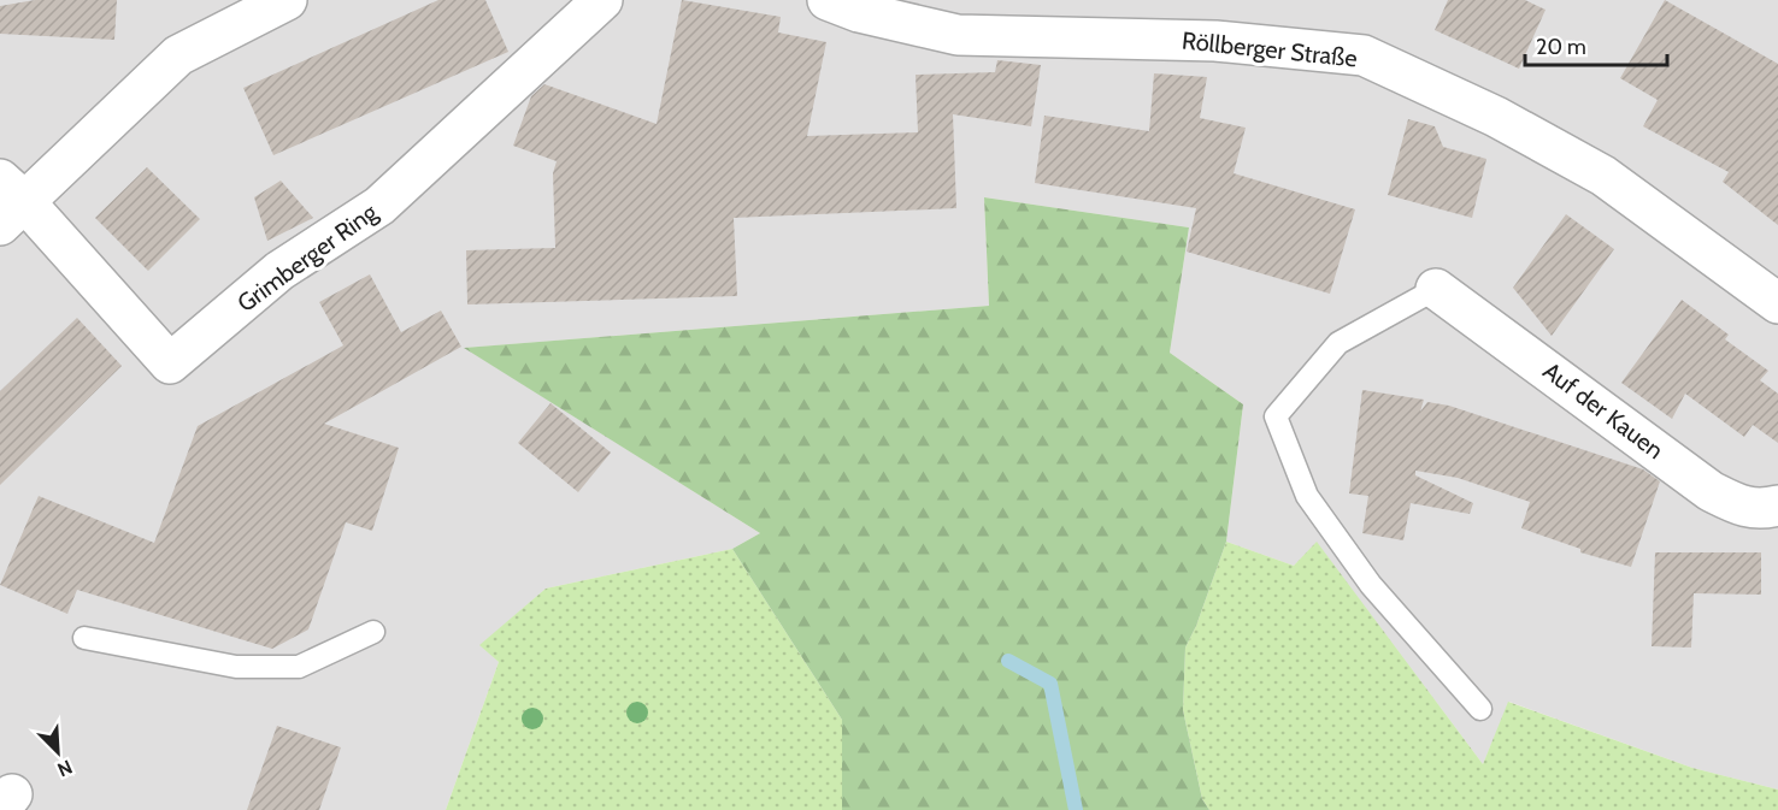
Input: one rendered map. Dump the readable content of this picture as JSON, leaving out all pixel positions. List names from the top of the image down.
{
  "streets": {
    "street": ["Röllberger Straße", "Grimberger Ring", "Auf der Kauen"]
  },
  "scale_bar": "20 m",
  "north": "bottom right"
}
